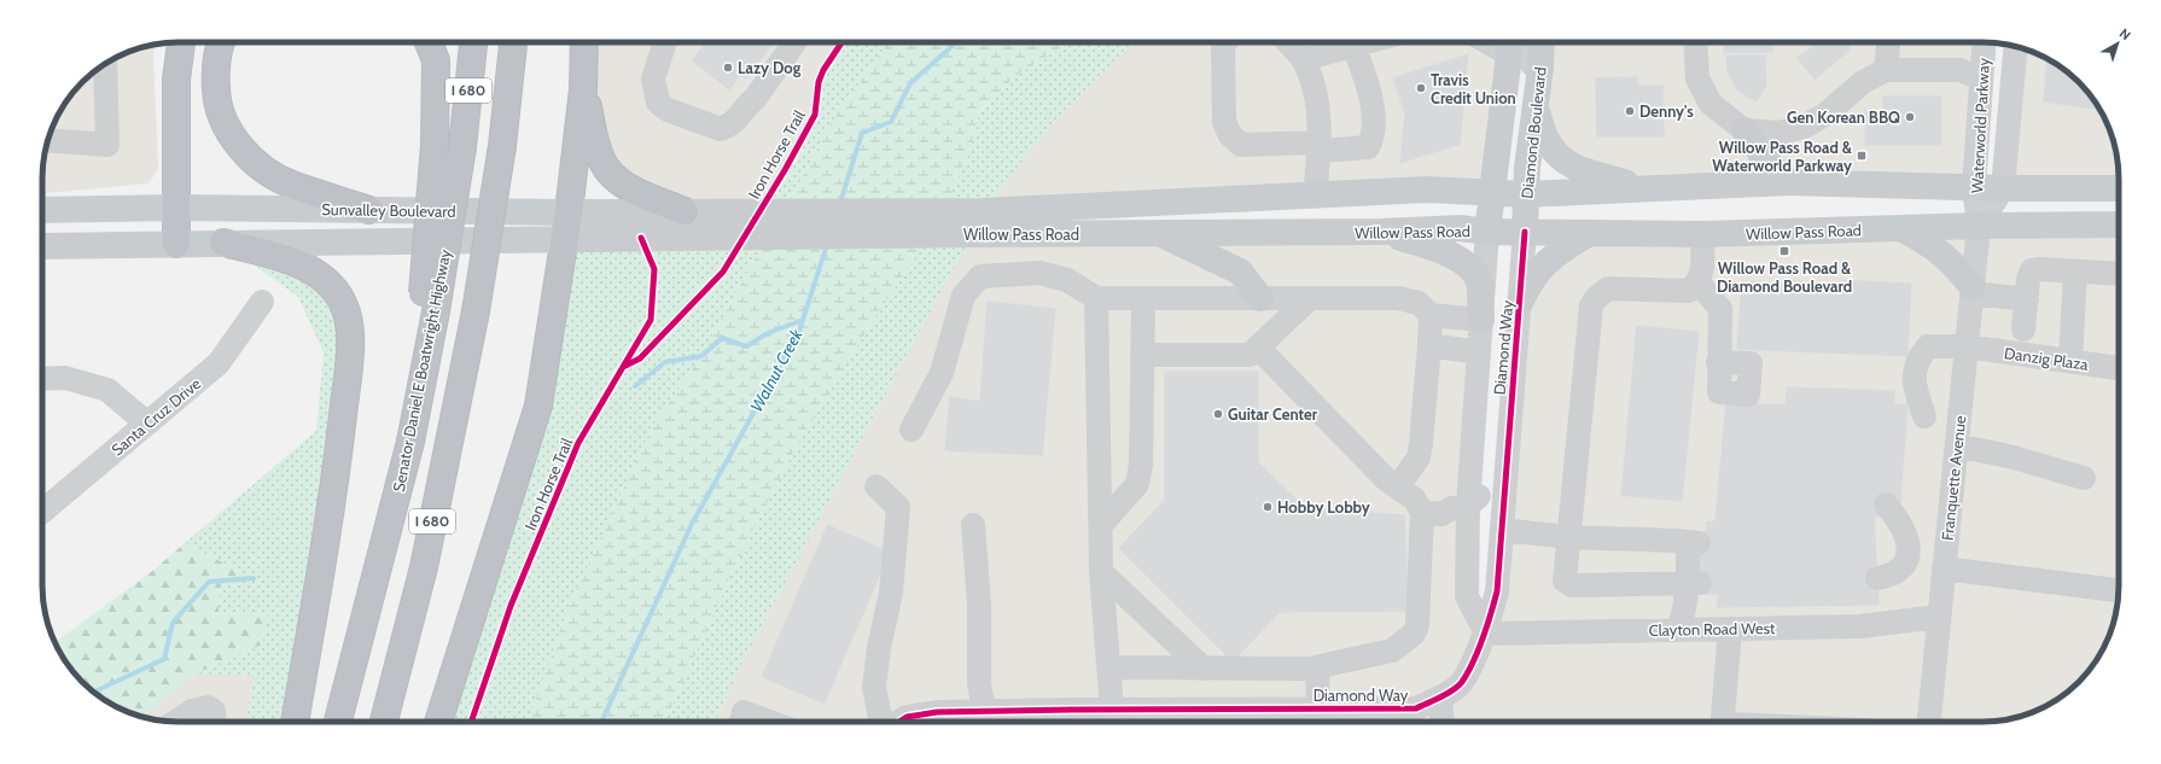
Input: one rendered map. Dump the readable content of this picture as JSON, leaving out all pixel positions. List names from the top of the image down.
{
  "streets": {
    "highway": ["I 680", "Senator Daniel E Boatwright Highway"],
    "main road": ["Diamond Boulevard", "Sunvalley Boulevard", "Willow Pass Road"],
    "street": [
      "Waterworld Parkway",
      "Diamond Way",
      "Danzig Plaza",
      "Santa Cruz Drive",
      "Franquette Avenue",
      "Clayton Road West"
    ],
    "cycle path": ["Iron Horse Trail"]
  },
  "crossings": [
    ["Waterworld Parkway", "Willow Pass Road"],
    ["Waterworld Parkway", "Franquette Avenue"],
    ["Diamond Boulevard", "Willow Pass Road"],
    ["Diamond Boulevard", "Diamond Way"],
    ["Sunvalley Boulevard", "Willow Pass Road"],
    ["Willow Pass Road", "Diamond Way"],
    ["Willow Pass Road", "Franquette Avenue"],
    ["Diamond Way", "Clayton Road West"],
    ["Danzig Plaza", "Franquette Avenue"],
    ["Franquette Avenue", "Clayton Road West"]
  ],
  "water": ["Walnut Creek"],
  "places": {
    "other": [
      "Lazy Dog",
      "Travis Credit Union",
      "Denny's",
      "Gen Korean BBQ",
      "Guitar Center",
      "Hobby Lobby"
    ],
    "transit": ["Willow Pass Road & Waterworld Parkway", "Willow Pass Road & Diamond Boulevard"]
  },
  "north": "top right"
}
